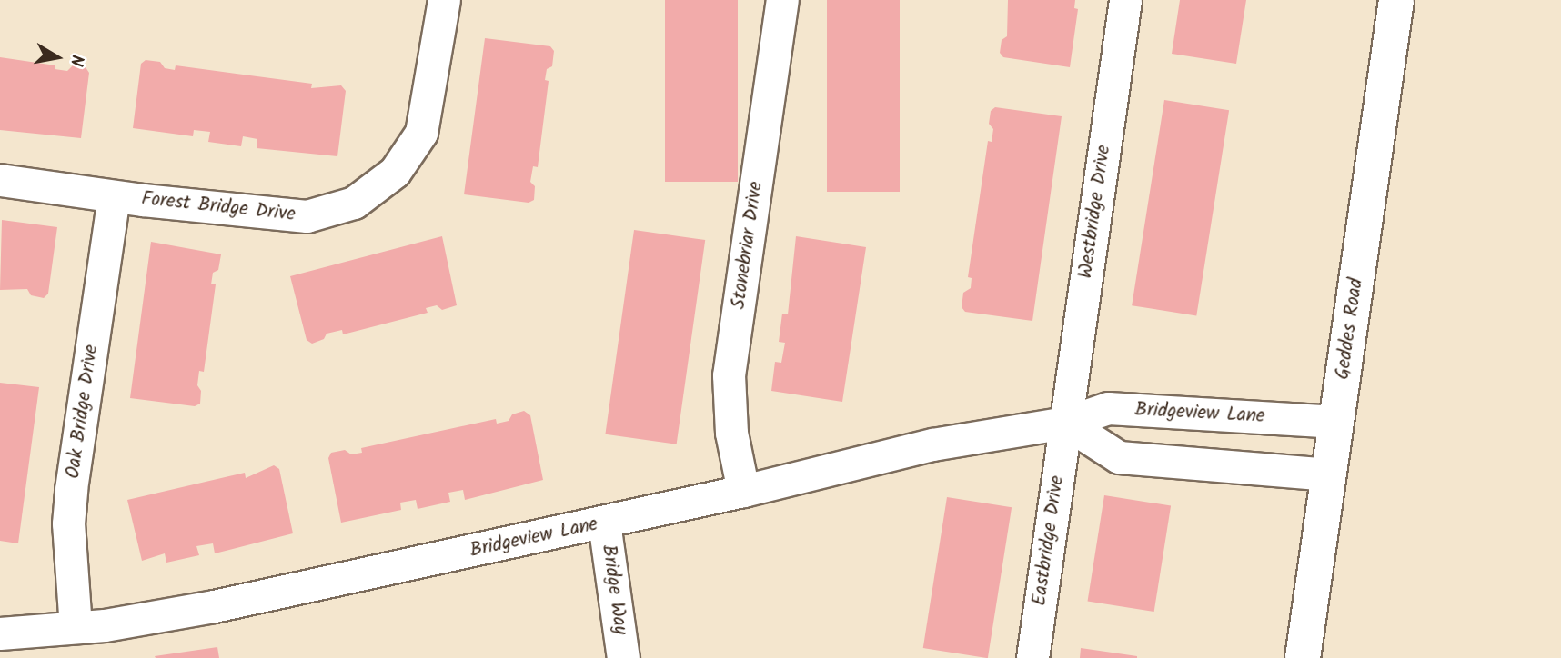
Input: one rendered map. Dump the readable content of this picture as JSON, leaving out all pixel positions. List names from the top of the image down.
{
  "streets": {
    "main road": ["Geddes Road"],
    "street": [
      "Forest Bridge Drive",
      "Westbridge Drive",
      "Stonebriar Drive",
      "Oak Bridge Drive",
      "Bridgeview Lane",
      "Eastbridge Drive",
      "Bridge Way"
    ]
  },
  "crossings": [
    ["Forest Bridge Drive", "Oak Bridge Drive"],
    ["Westbridge Drive", "Bridgeview Lane"],
    ["Westbridge Drive", "Eastbridge Drive"],
    ["Stonebriar Drive", "Bridgeview Lane"],
    ["Geddes Road", "Bridgeview Lane"],
    ["Oak Bridge Drive", "Bridgeview Lane"],
    ["Bridgeview Lane", "Eastbridge Drive"],
    ["Bridgeview Lane", "Bridge Way"]
  ],
  "north": "right"
}
